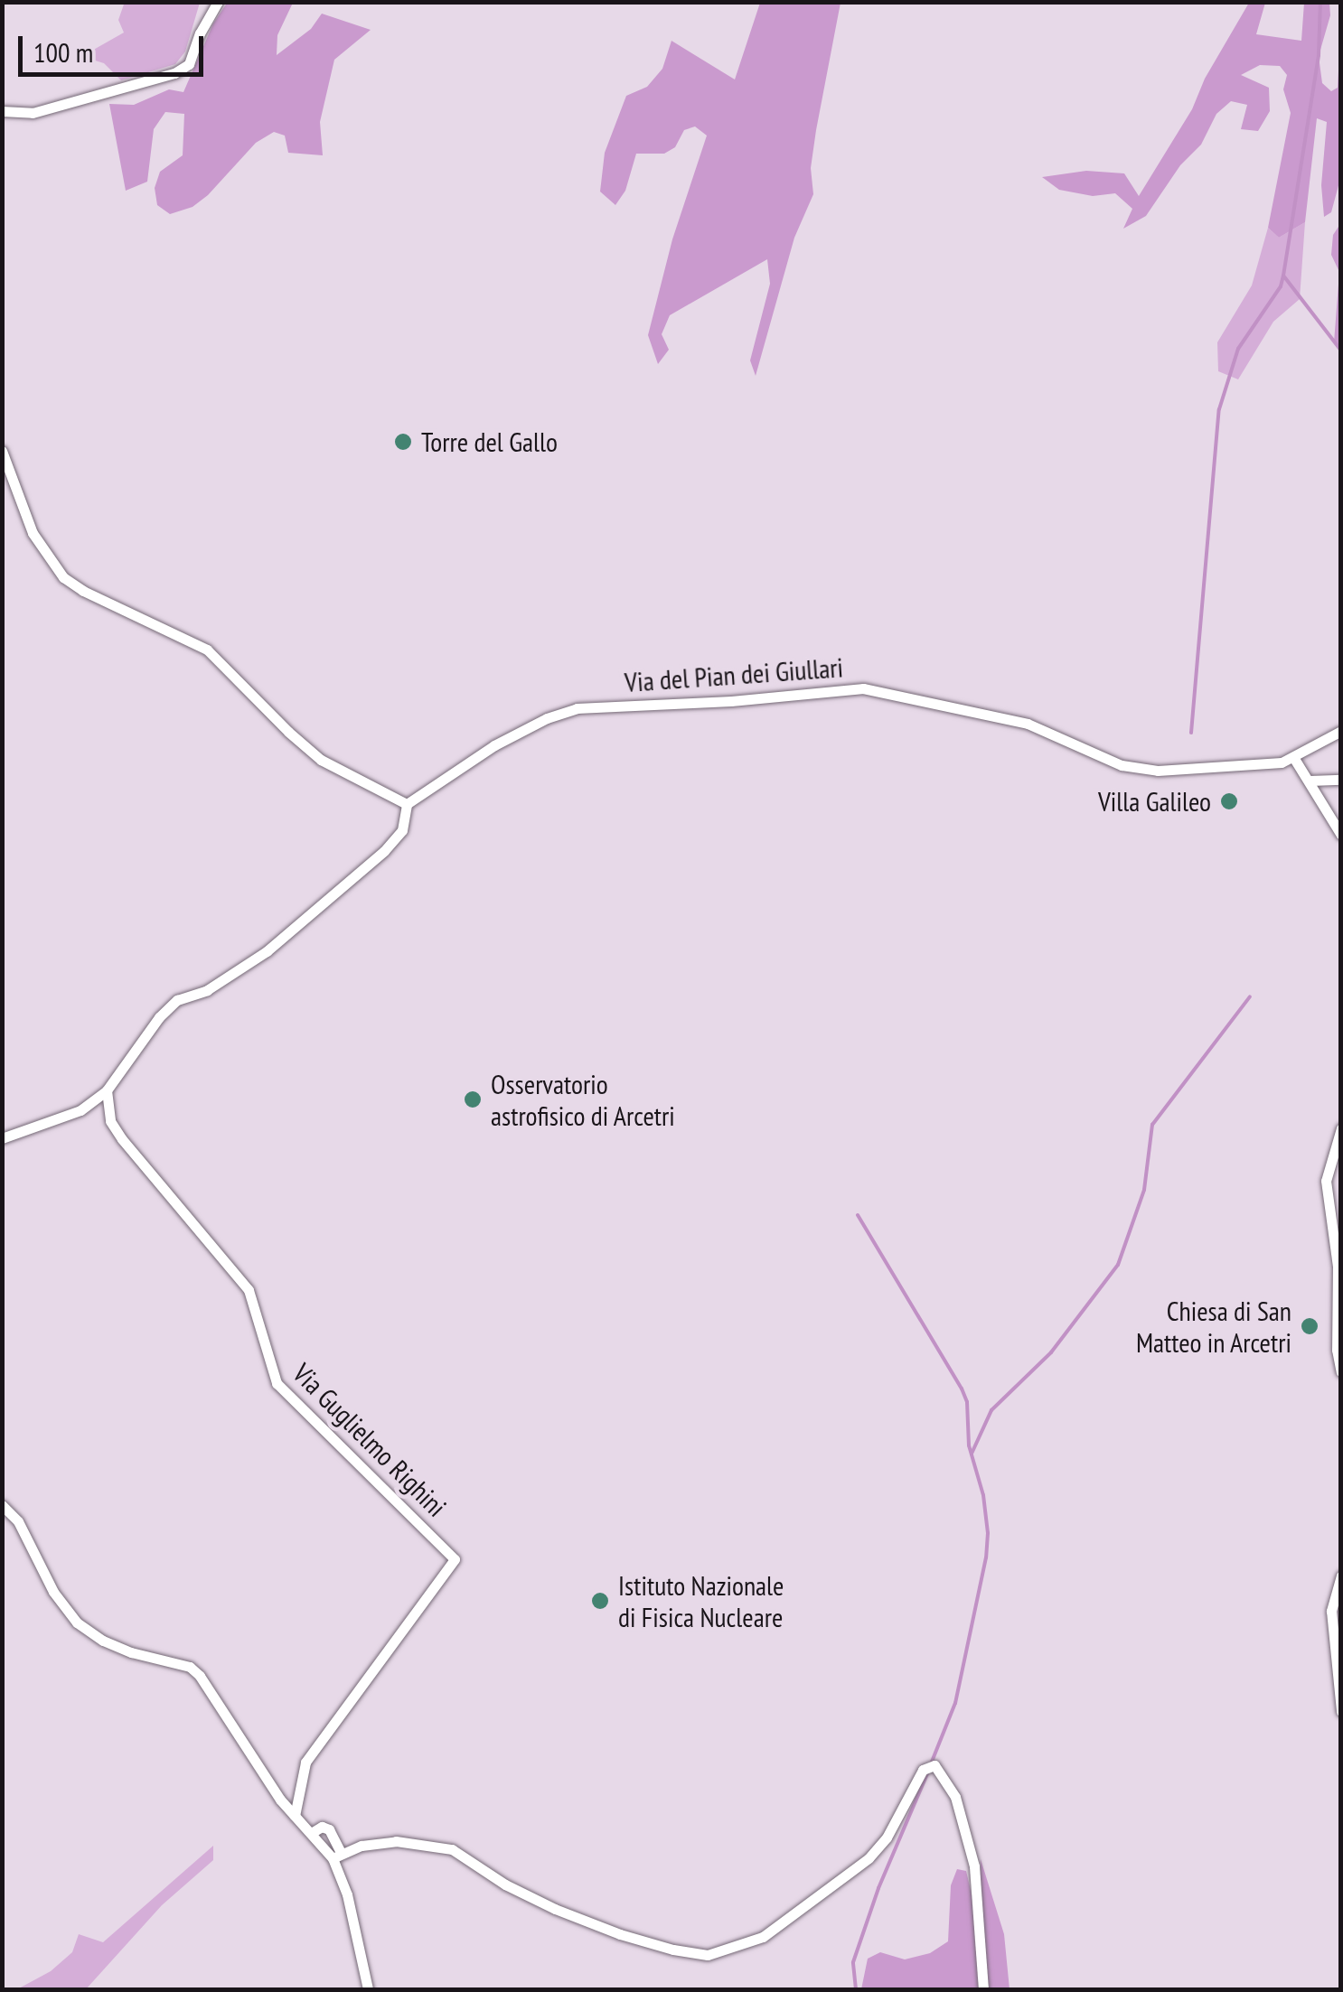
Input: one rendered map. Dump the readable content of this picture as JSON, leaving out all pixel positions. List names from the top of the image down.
{
  "streets": {
    "street": ["Via del Pian dei Giullari", "Via Guglielmo Righini"]
  },
  "places": [
    "Torre del Gallo",
    "Villa Galileo",
    "Osservatorio astrofisico di Arcetri",
    "Chiesa di San Matteo in Arcetri",
    "Istituto Nazionale di Fisica Nucleare"
  ],
  "scale_bar": "100 m"
}
